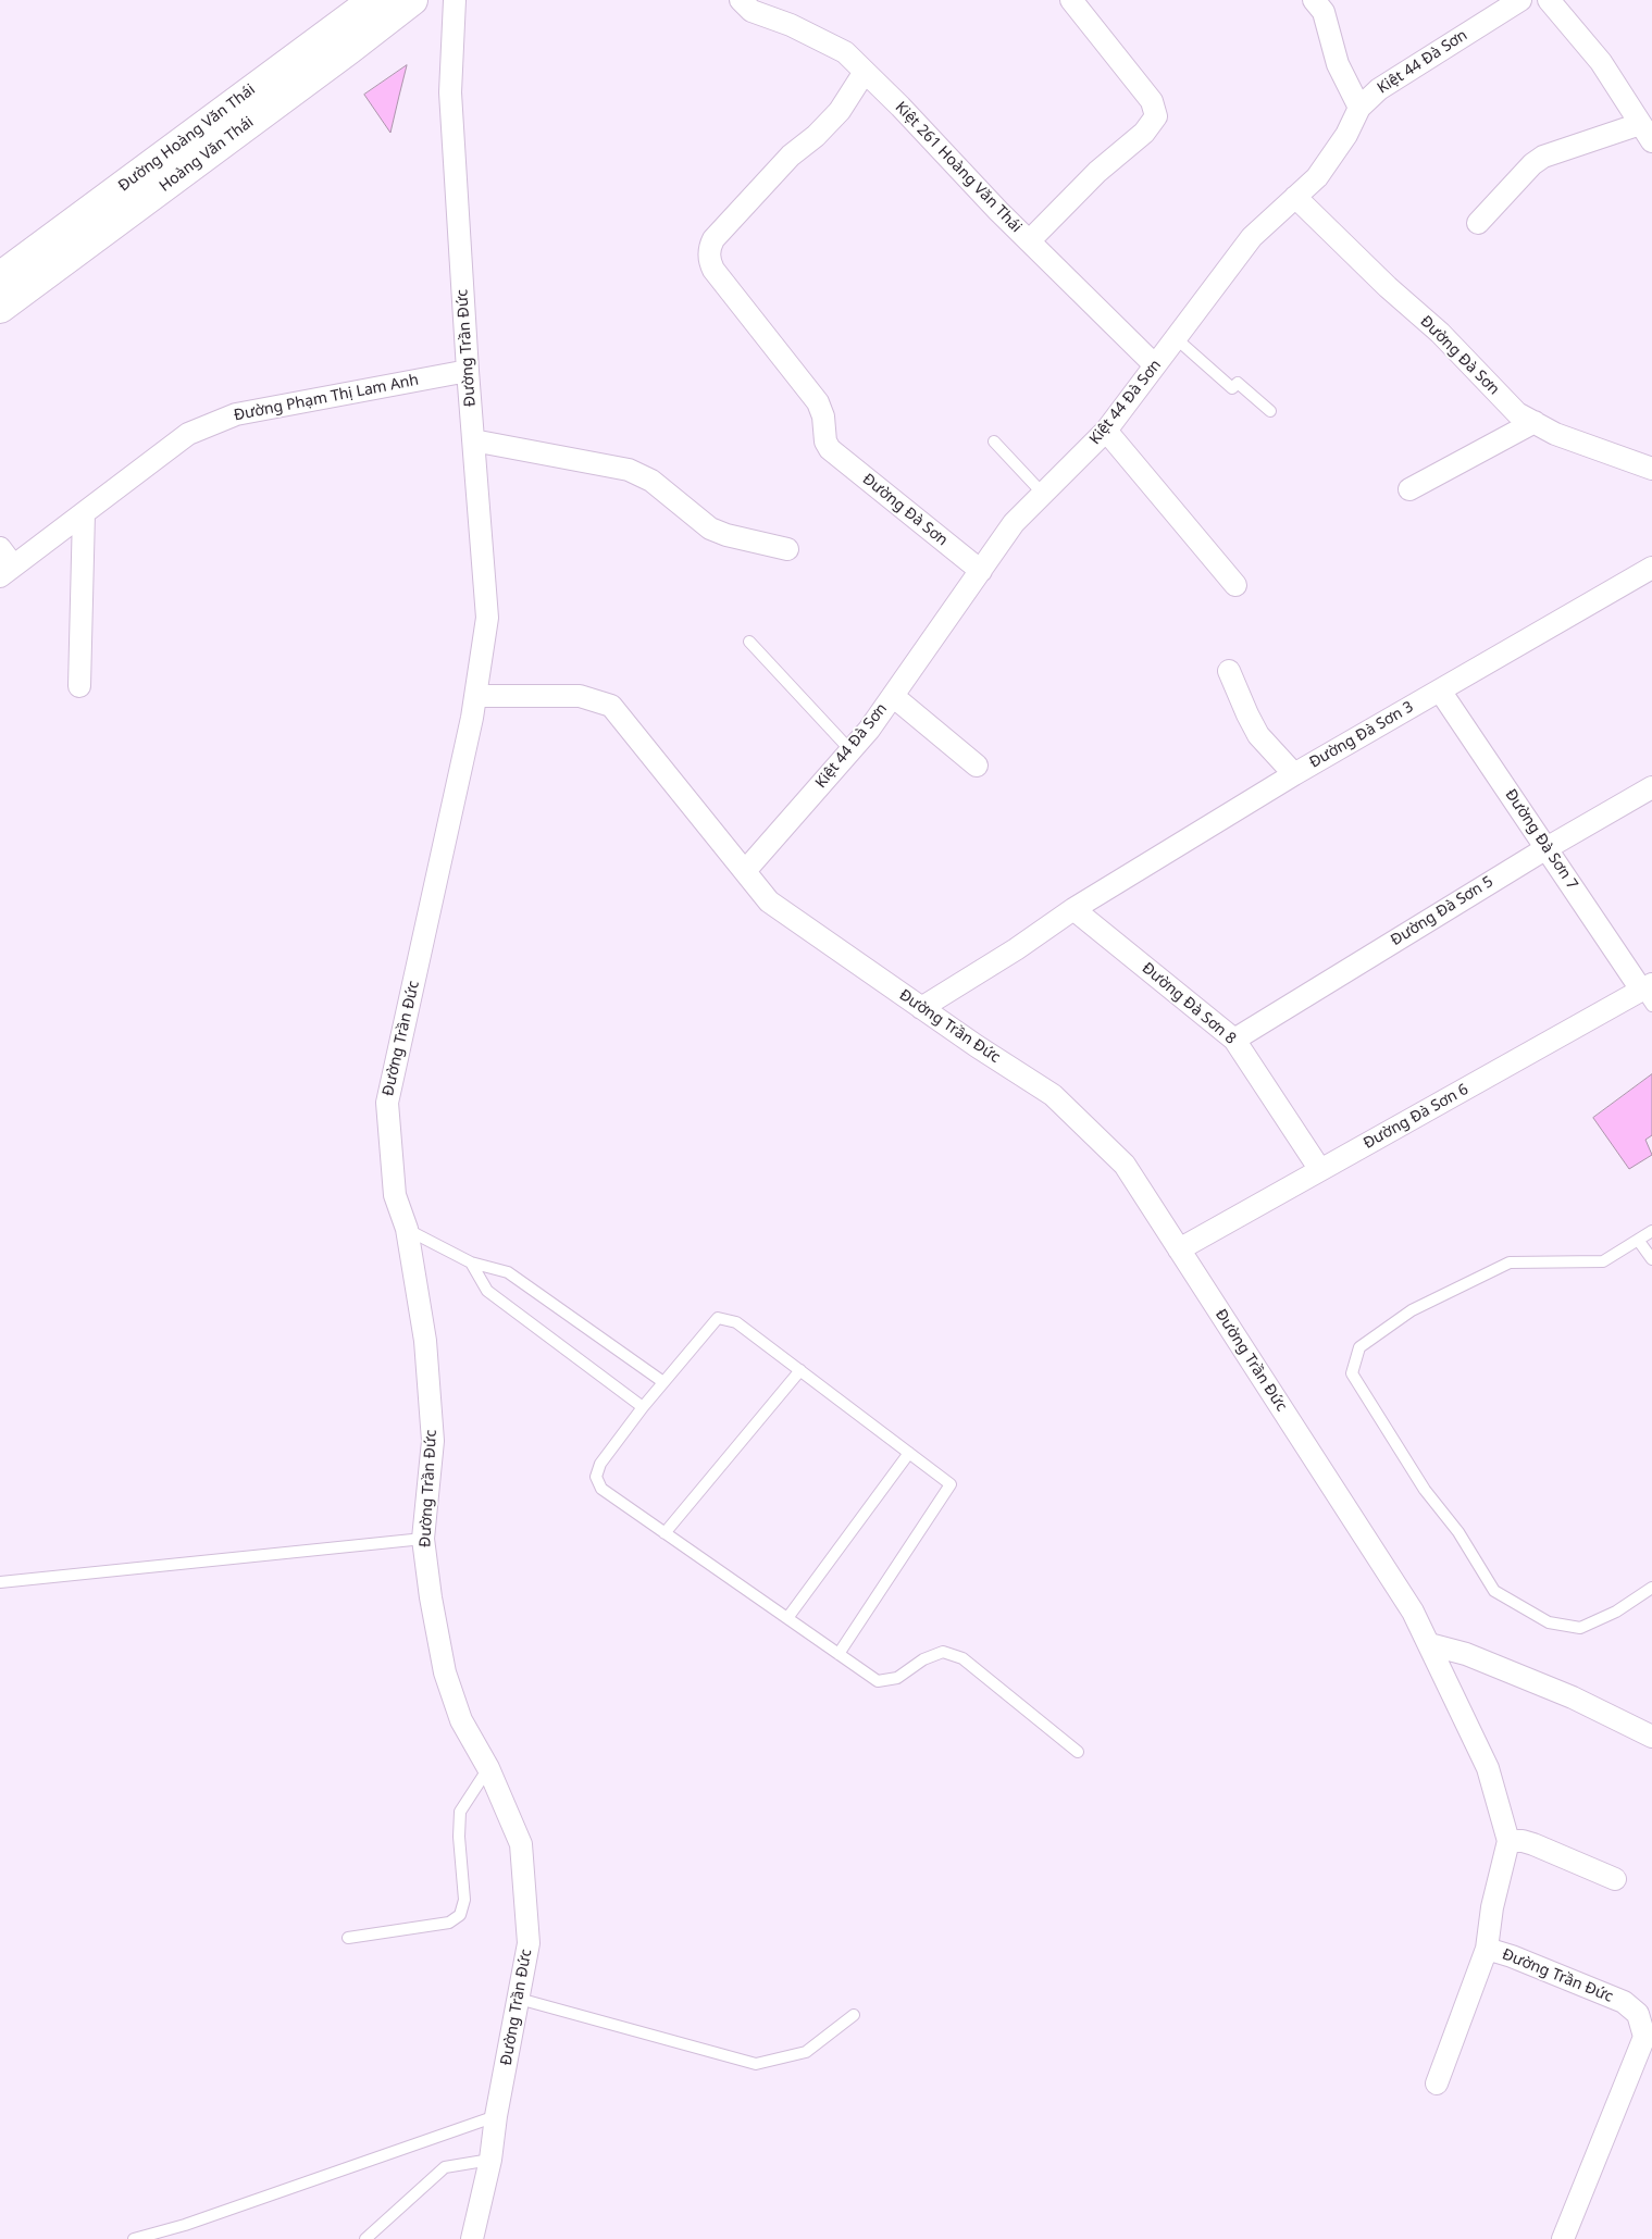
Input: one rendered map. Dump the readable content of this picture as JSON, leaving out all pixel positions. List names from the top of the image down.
{
  "streets": {
    "main road": ["Đường Hoàng Văn Thái", "Hoàng Văn Thái"],
    "street": [
      "Kiệt 44 Đà Sơn",
      "Kiệt 261 Hoàng Văn Thái",
      "Đường Trần Đức",
      "Đường Đà Sơn",
      "Đường Phạm Thị Lam Anh",
      "Đường Đà Sơn 3",
      "Đường Đà Sơn 7",
      "Đường Đà Sơn 5",
      "Đường Đà Sơn 8",
      "Đường Đà Sơn 6"
    ]
  },
  "crossings": [
    ["Kiệt 44 Đà Sơn", "Kiệt 261 Hoàng Văn Thái"],
    ["Kiệt 44 Đà Sơn", "Đường Trần Đức"],
    ["Kiệt 44 Đà Sơn", "Đường Đà Sơn"],
    ["Kiệt 261 Hoàng Văn Thái", "Đường Đà Sơn"],
    ["Đường Trần Đức", "Đường Phạm Thị Lam Anh"],
    ["Đường Trần Đức", "Đường Đà Sơn 3"],
    ["Đường Trần Đức", "Đường Đà Sơn 6"],
    ["Đường Đà Sơn 3", "Đường Đà Sơn 7"],
    ["Đường Đà Sơn 3", "Đường Đà Sơn 8"],
    ["Đường Đà Sơn 7", "Đường Đà Sơn 5"],
    ["Đường Đà Sơn 7", "Đường Đà Sơn 6"],
    ["Đường Đà Sơn 5", "Đường Đà Sơn 8"],
    ["Đường Đà Sơn 8", "Đường Đà Sơn 6"]
  ]
}
